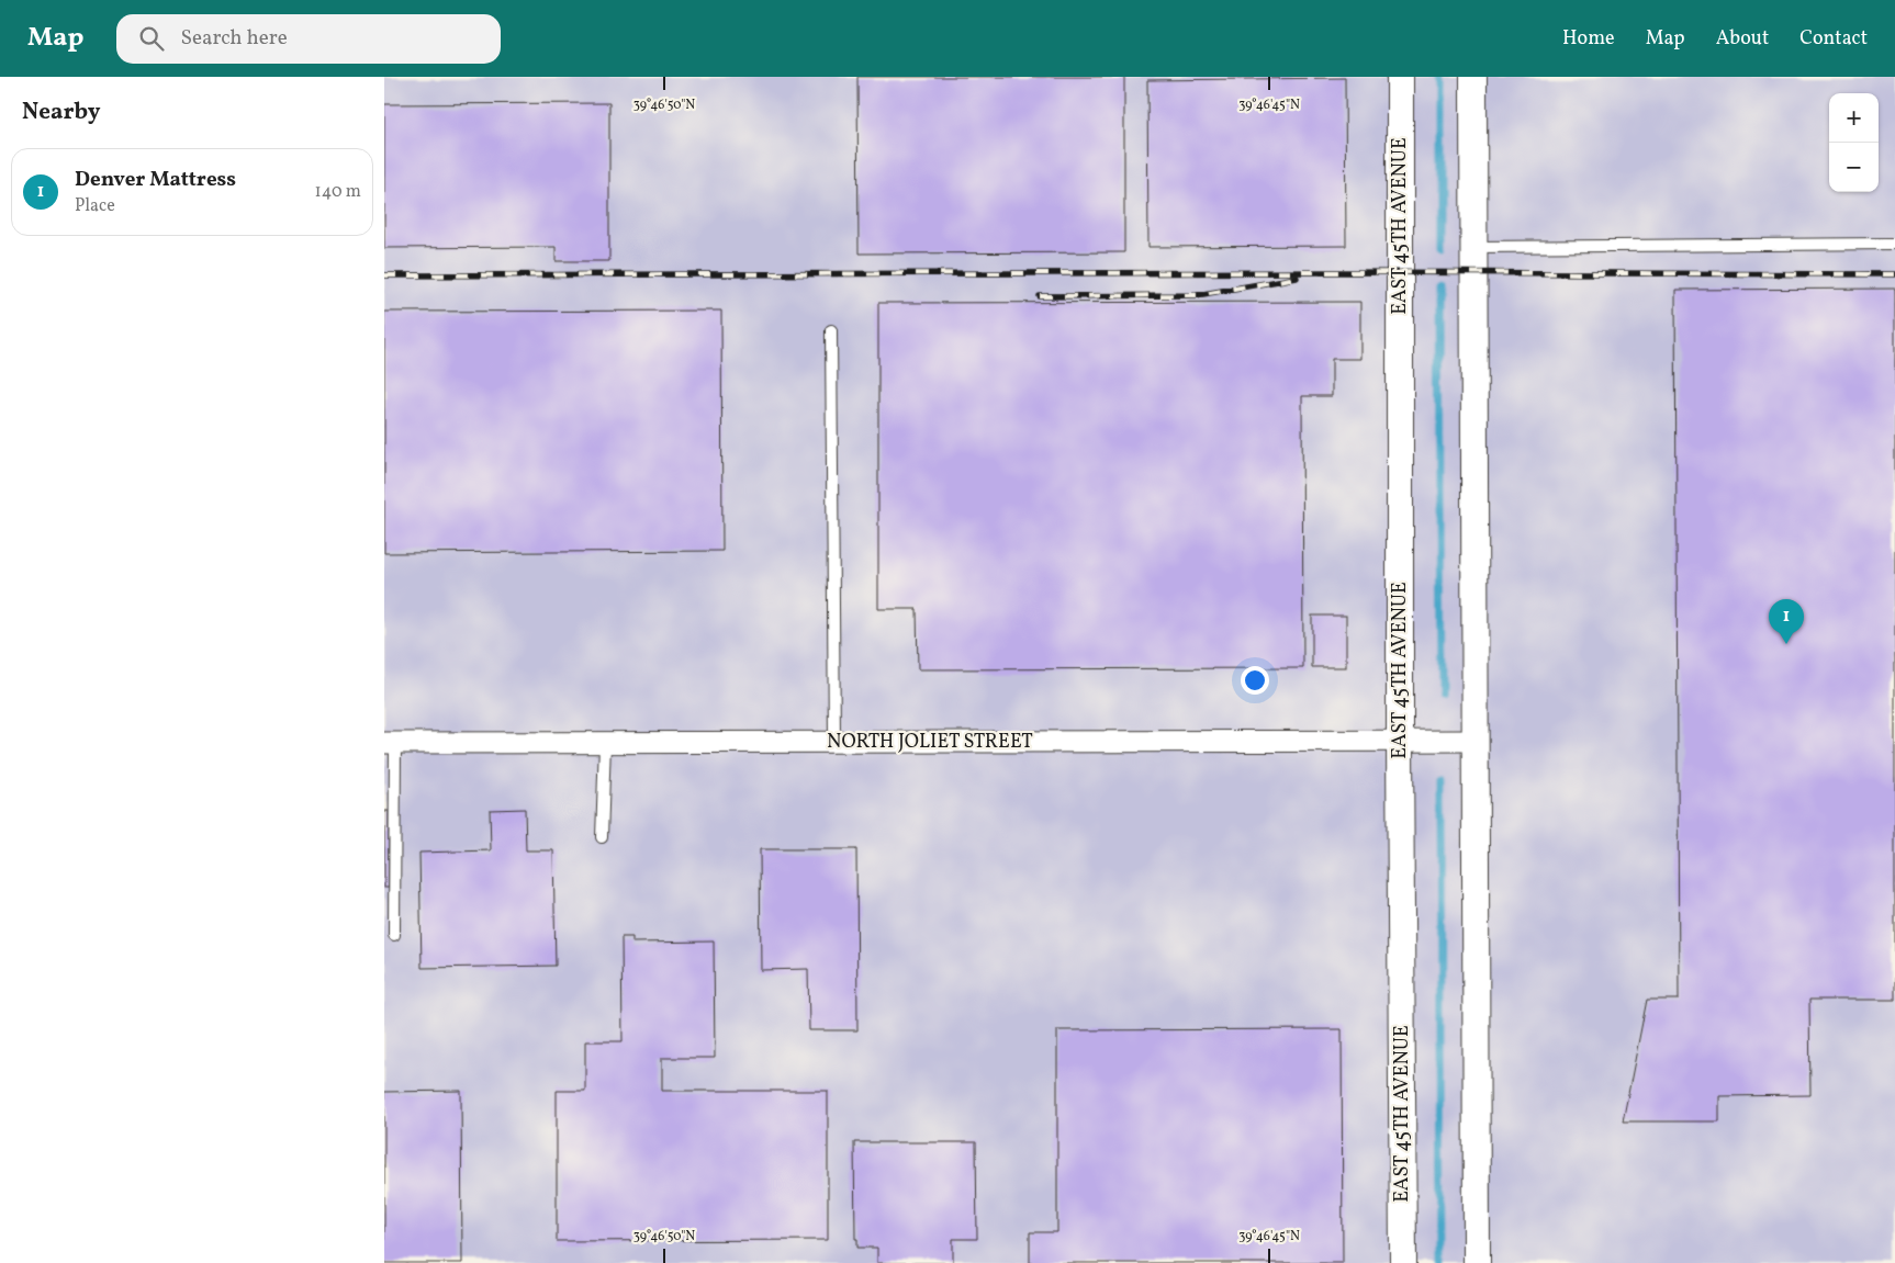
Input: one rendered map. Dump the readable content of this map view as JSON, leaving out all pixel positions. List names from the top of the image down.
{
  "streets": {
    "street": ["EAST 45TH AVENUE", "NORTH JOLIET STREET"]
  },
  "crossings": [
    ["EAST 45TH AVENUE", "NORTH JOLIET STREET"]
  ],
  "page": {
    "header": "Map",
    "search": "Search here",
    "nav": [
      "Home",
      "Map",
      "About",
      "Contact"
    ],
    "heading": "Nearby",
    "map_buttons": ["+", "−"],
    "list": [
      {
        "mark": "1",
        "name": "Denver Mattress",
        "note": "Place",
        "value": "140 m"
      }
    ],
    "pins": "1"
  },
  "coordinates": ["39°46'50\"N", "39°46'45\"N"]
}
